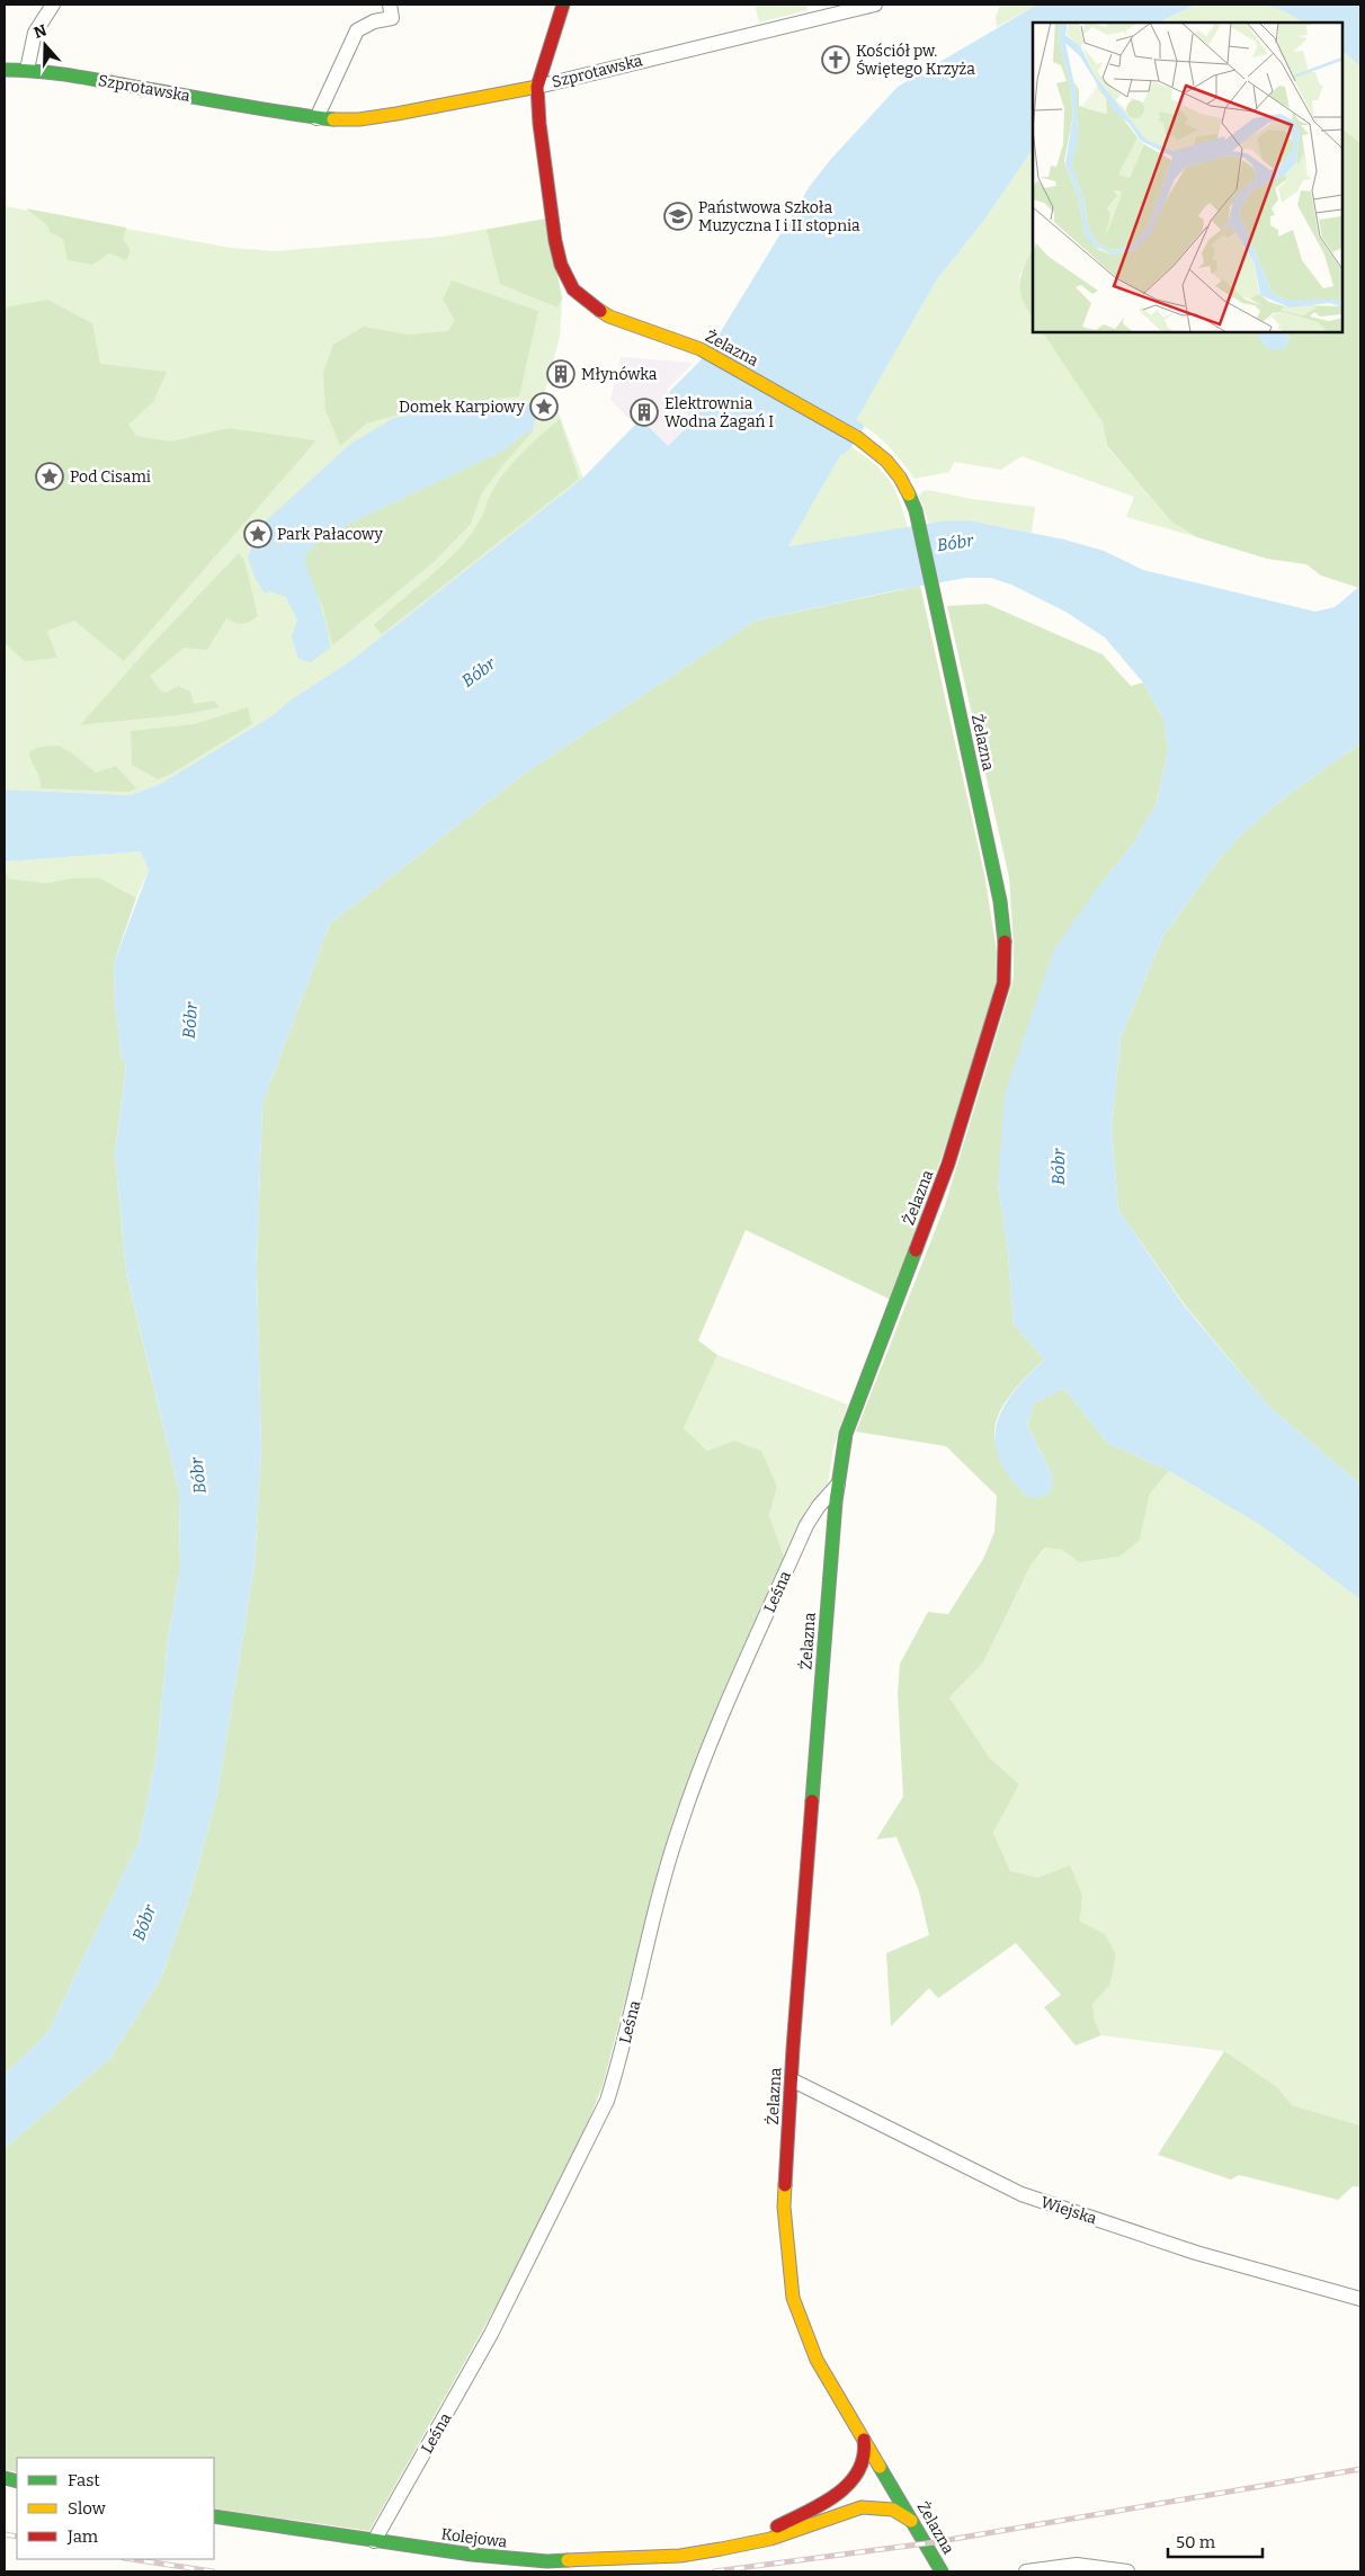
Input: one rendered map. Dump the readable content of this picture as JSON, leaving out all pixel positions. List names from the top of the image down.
{
  "streets": {
    "street": [
      "Szprotawska",
      "Żelazna",
      "Leśna",
      "Wiejska",
      "Kolejowa"
    ]
  },
  "crossings": [
    ["Szprotawska", "Żelazna"],
    ["Żelazna", "Leśna"],
    ["Żelazna", "Wiejska"],
    ["Żelazna", "Kolejowa"],
    ["Leśna", "Kolejowa"]
  ],
  "water": ["Bóbr"],
  "places": {
    "church": ["Kościół pw. Świętego Krzyża"],
    "school or university": ["Państwowa Szkoła Muzyczna I i II stopnia"],
    "building": ["Młynówka", "Elektrownia Wodna Żagań I"],
    "place": ["Domek Karpiowy", "Pod Cisami", "Park Pałacowy"]
  },
  "legend": ["Fast", "Slow", "Jam"],
  "scale_bar": "50 m",
  "north": "top"
}
